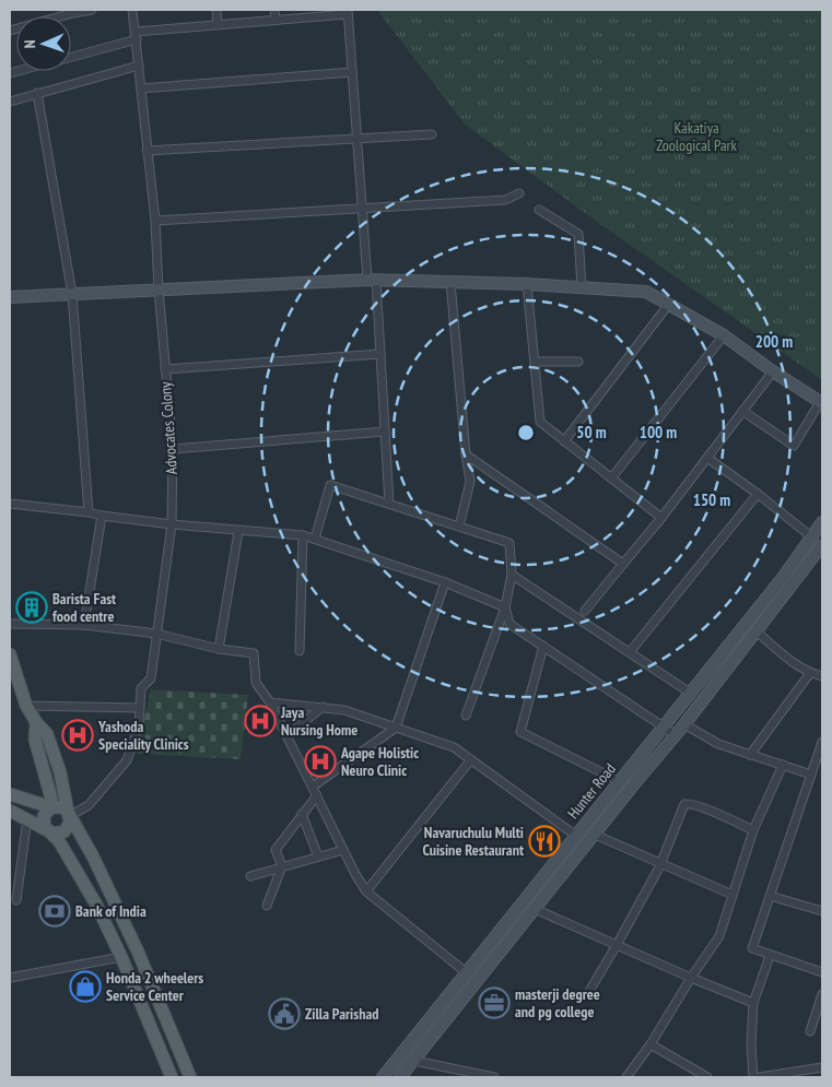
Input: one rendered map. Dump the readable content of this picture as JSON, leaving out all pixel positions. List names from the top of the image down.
{
  "streets": {
    "main road": ["Hunter Road"],
    "street": ["Advocates Colony"]
  },
  "parks": ["Kakatiya Zoological Park"],
  "places": {
    "building": ["Barista Fast food centre"],
    "hospital": ["Jaya Nursing Home", "Yashoda Speciality Clinics", "Agape Holistic Neuro Clinic"],
    "restaurant": ["Navaruchulu Multi Cuisine Restaurant"],
    "bank": ["Bank of India"],
    "shop": ["Honda 2 wheelers Service Center"],
    "office": ["masterji degree and pg college"],
    "public building": ["Zilla Parishad"]
  },
  "north": "left",
  "rings": [
    "200 m",
    "50 m",
    "100 m",
    "150 m"
  ]
}
